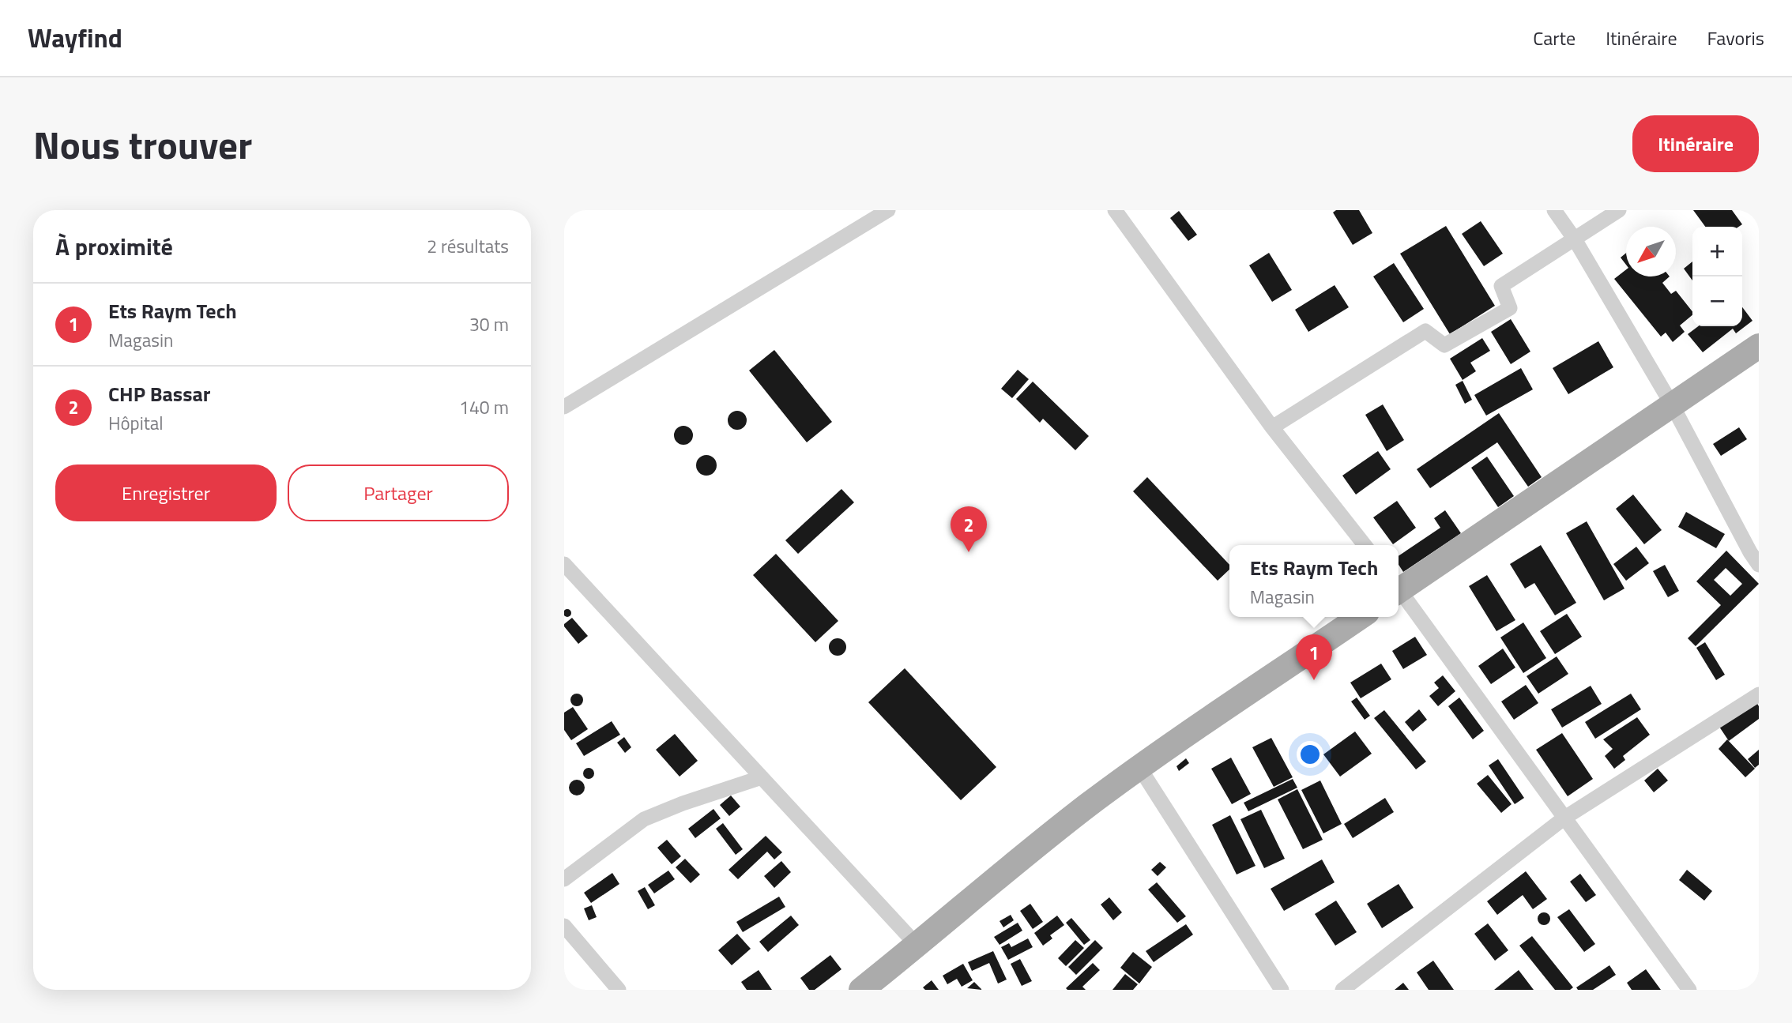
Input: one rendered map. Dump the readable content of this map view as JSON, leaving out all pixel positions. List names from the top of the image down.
{
  "north": "bottom left",
  "page": {
    "header": "Wayfind",
    "nav": ["Carte", "Itinéraire", "Favoris"],
    "title": "Nous trouver",
    "buttons": [
      "Itinéraire",
      ["Enregistrer", "Partager"]
    ],
    "heading": ["À proximité", "2 résultats"],
    "map_buttons": ["+", "−"],
    "list": [
      {
        "mark": "1",
        "name": "Ets Raym Tech",
        "note": "Magasin",
        "value": "30 m"
      },
      {
        "mark": "2",
        "name": "CHP Bassar",
        "note": "Hôpital",
        "value": "140 m"
      }
    ],
    "pins": ["2", "1"],
    "popup": ["Ets Raym Tech", "Magasin"]
  }
}
